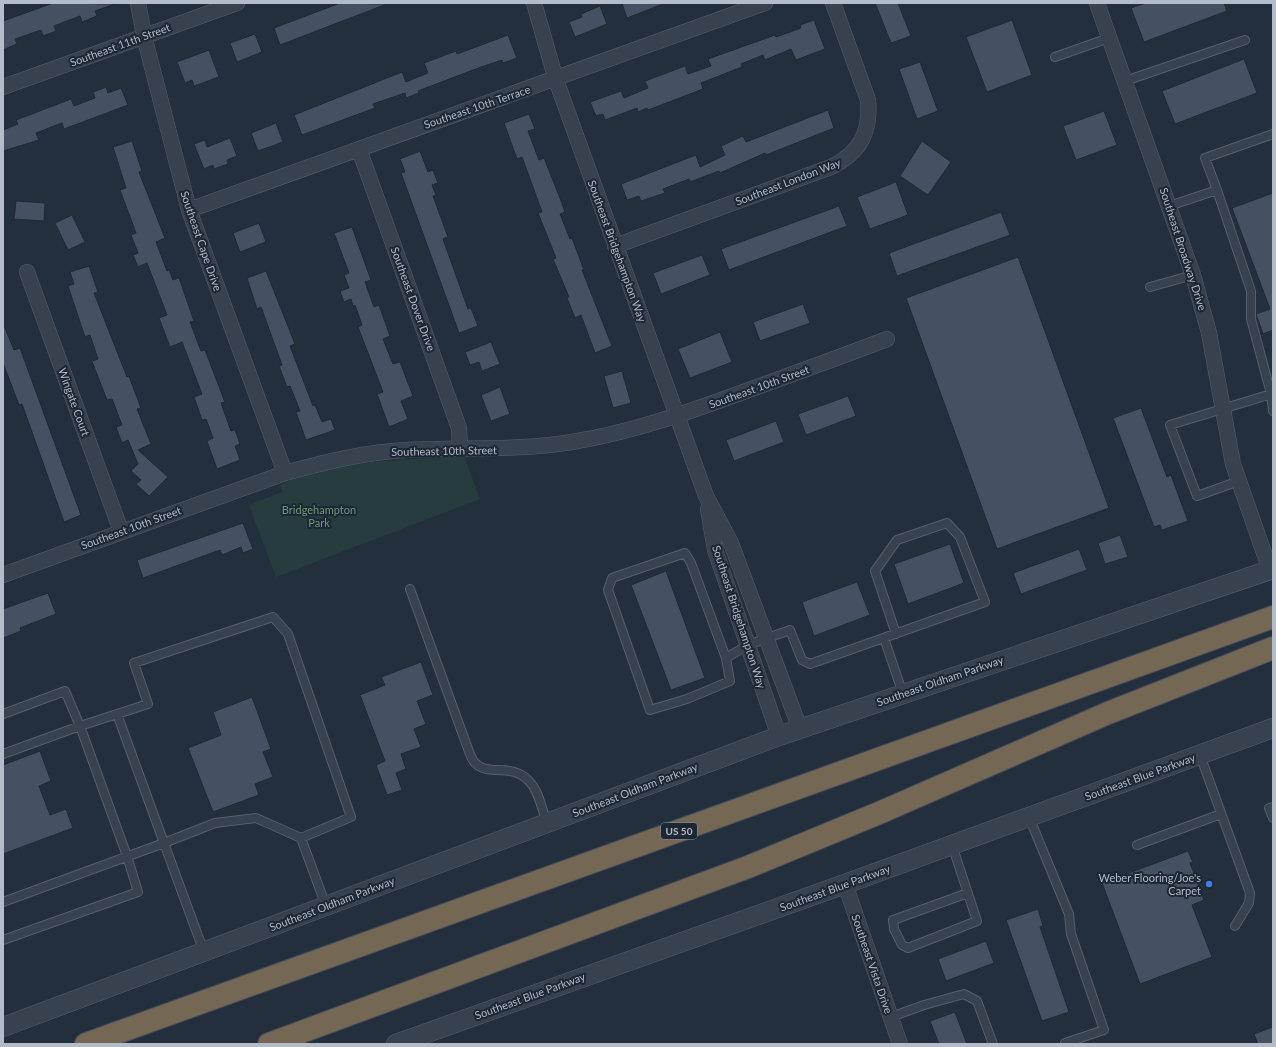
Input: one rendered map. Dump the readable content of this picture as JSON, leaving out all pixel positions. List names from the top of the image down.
{
  "streets": {
    "highway": ["US 50"],
    "street": [
      "Southeast 11th Street",
      "Southeast 10th Terrace",
      "Southeast London Way",
      "Southeast Cape Drive",
      "Southeast Broadway Drive",
      "Southeast Bridgehampton Way",
      "Southeast Dover Drive",
      "Southeast 10th Street",
      "Wingate Court",
      "Southeast Oldham Parkway",
      "Southeast Blue Parkway",
      "Southeast Vista Drive"
    ]
  },
  "crossings": [
    ["Southeast 11th Street", "Southeast Cape Drive"],
    ["Southeast 10th Terrace", "Southeast Cape Drive"],
    ["Southeast 10th Terrace", "Southeast Bridgehampton Way"],
    ["Southeast 10th Terrace", "Southeast Dover Drive"],
    ["Southeast London Way", "Southeast Bridgehampton Way"],
    ["Southeast Cape Drive", "Southeast 10th Street"],
    ["Southeast Broadway Drive", "Southeast Oldham Parkway"],
    ["Southeast Bridgehampton Way", "Southeast 10th Street"],
    ["Southeast Bridgehampton Way", "Southeast Oldham Parkway"],
    ["Southeast Dover Drive", "Southeast 10th Street"],
    ["Southeast 10th Street", "Wingate Court"],
    ["Southeast Blue Parkway", "Southeast Vista Drive"]
  ],
  "parks": ["Bridgehampton Park"],
  "places": ["Weber Flooring/Joe's Carpet"]
}
